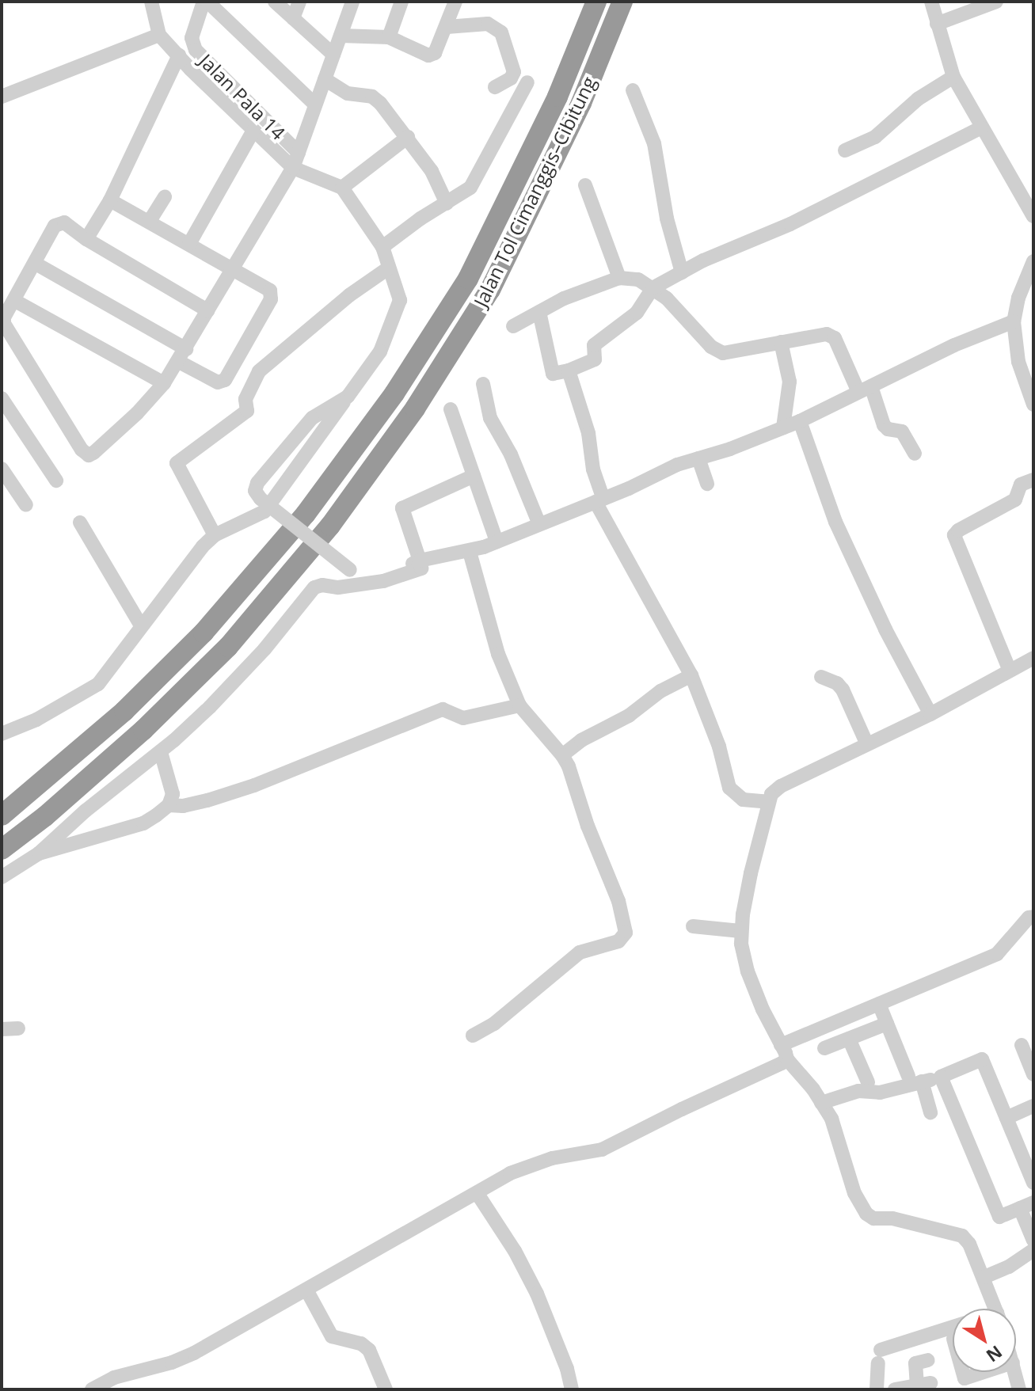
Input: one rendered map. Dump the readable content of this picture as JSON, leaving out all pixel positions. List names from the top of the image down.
{
  "streets": {
    "highway": ["Jalan Tol Cimanggis–Cibitung"],
    "street": ["Jalan Pala 14"]
  },
  "north": "bottom right"
}
